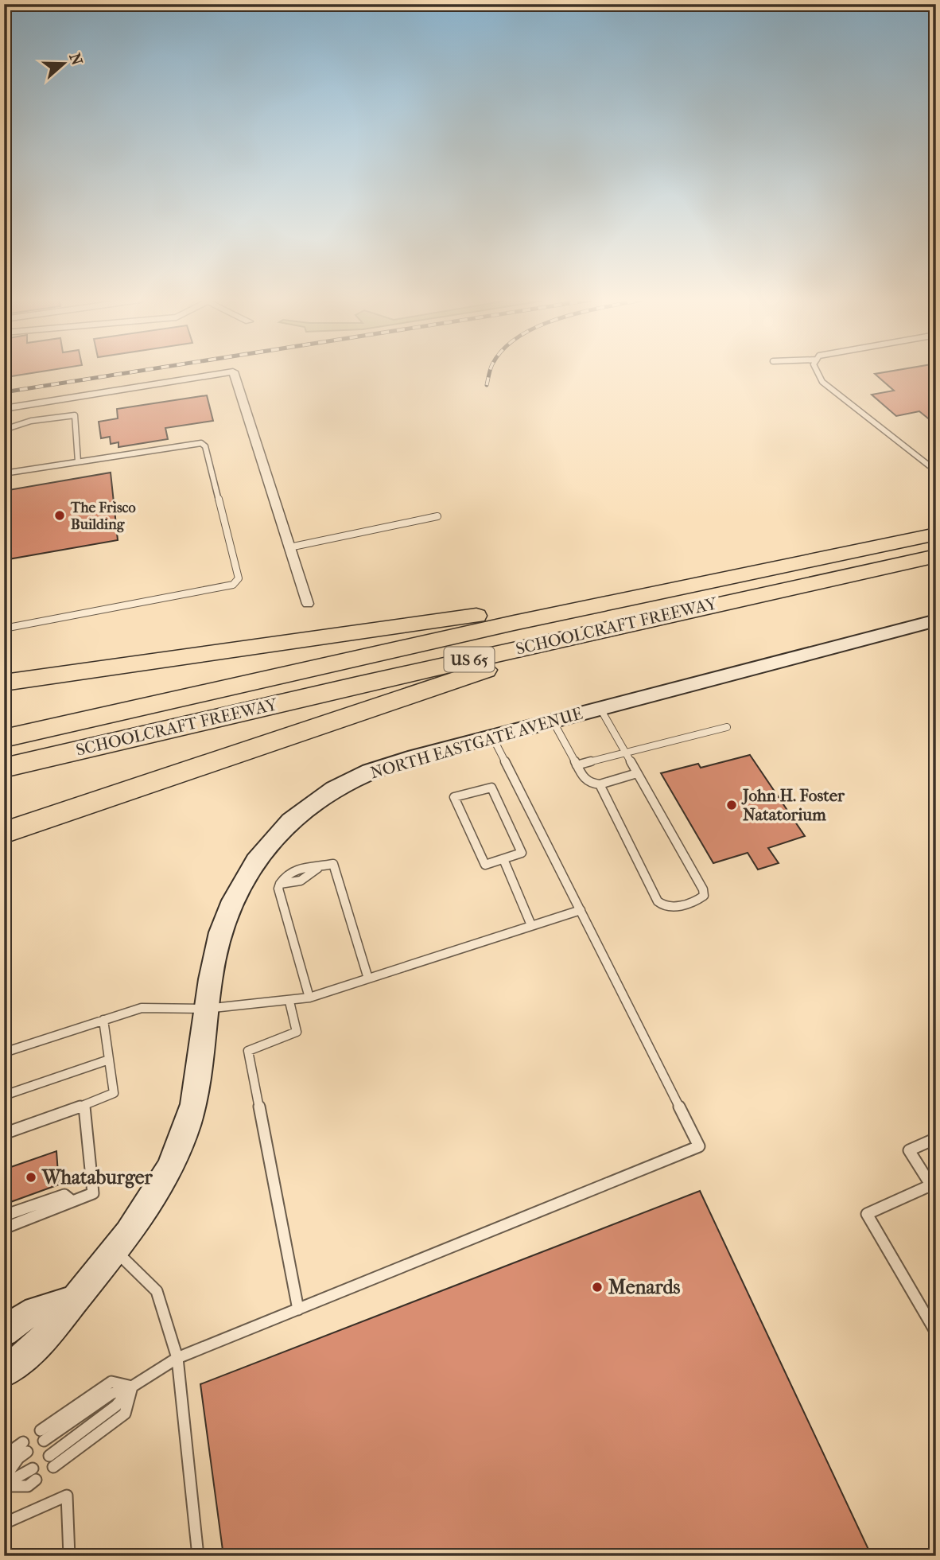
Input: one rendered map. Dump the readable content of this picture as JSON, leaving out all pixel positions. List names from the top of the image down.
{
  "streets": {
    "highway": ["SCHOOLCRAFT FREEWAY", "US 65"],
    "street": ["NORTH EASTGATE AVENUE"]
  },
  "places": [
    "The Frisco Building",
    "John H. Foster Natatorium",
    "Whataburger",
    "Menards"
  ],
  "north": "right"
}
